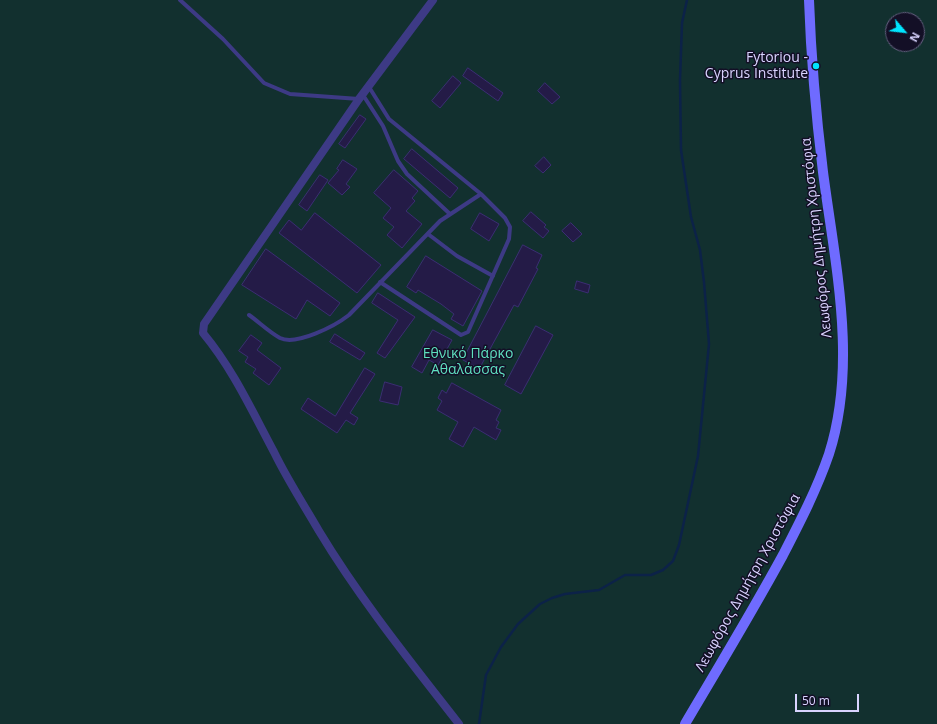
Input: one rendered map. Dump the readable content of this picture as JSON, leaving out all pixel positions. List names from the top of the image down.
{
  "streets": {
    "main road": ["Λεωφόρος Δημήτρη Χριστόφια"]
  },
  "parks": ["Εθνικό Πάρκο Αθαλάσσας"],
  "places": ["Fytoriou - Cyprus Institute"],
  "scale_bar": "50 m",
  "north": "bottom right"
}
